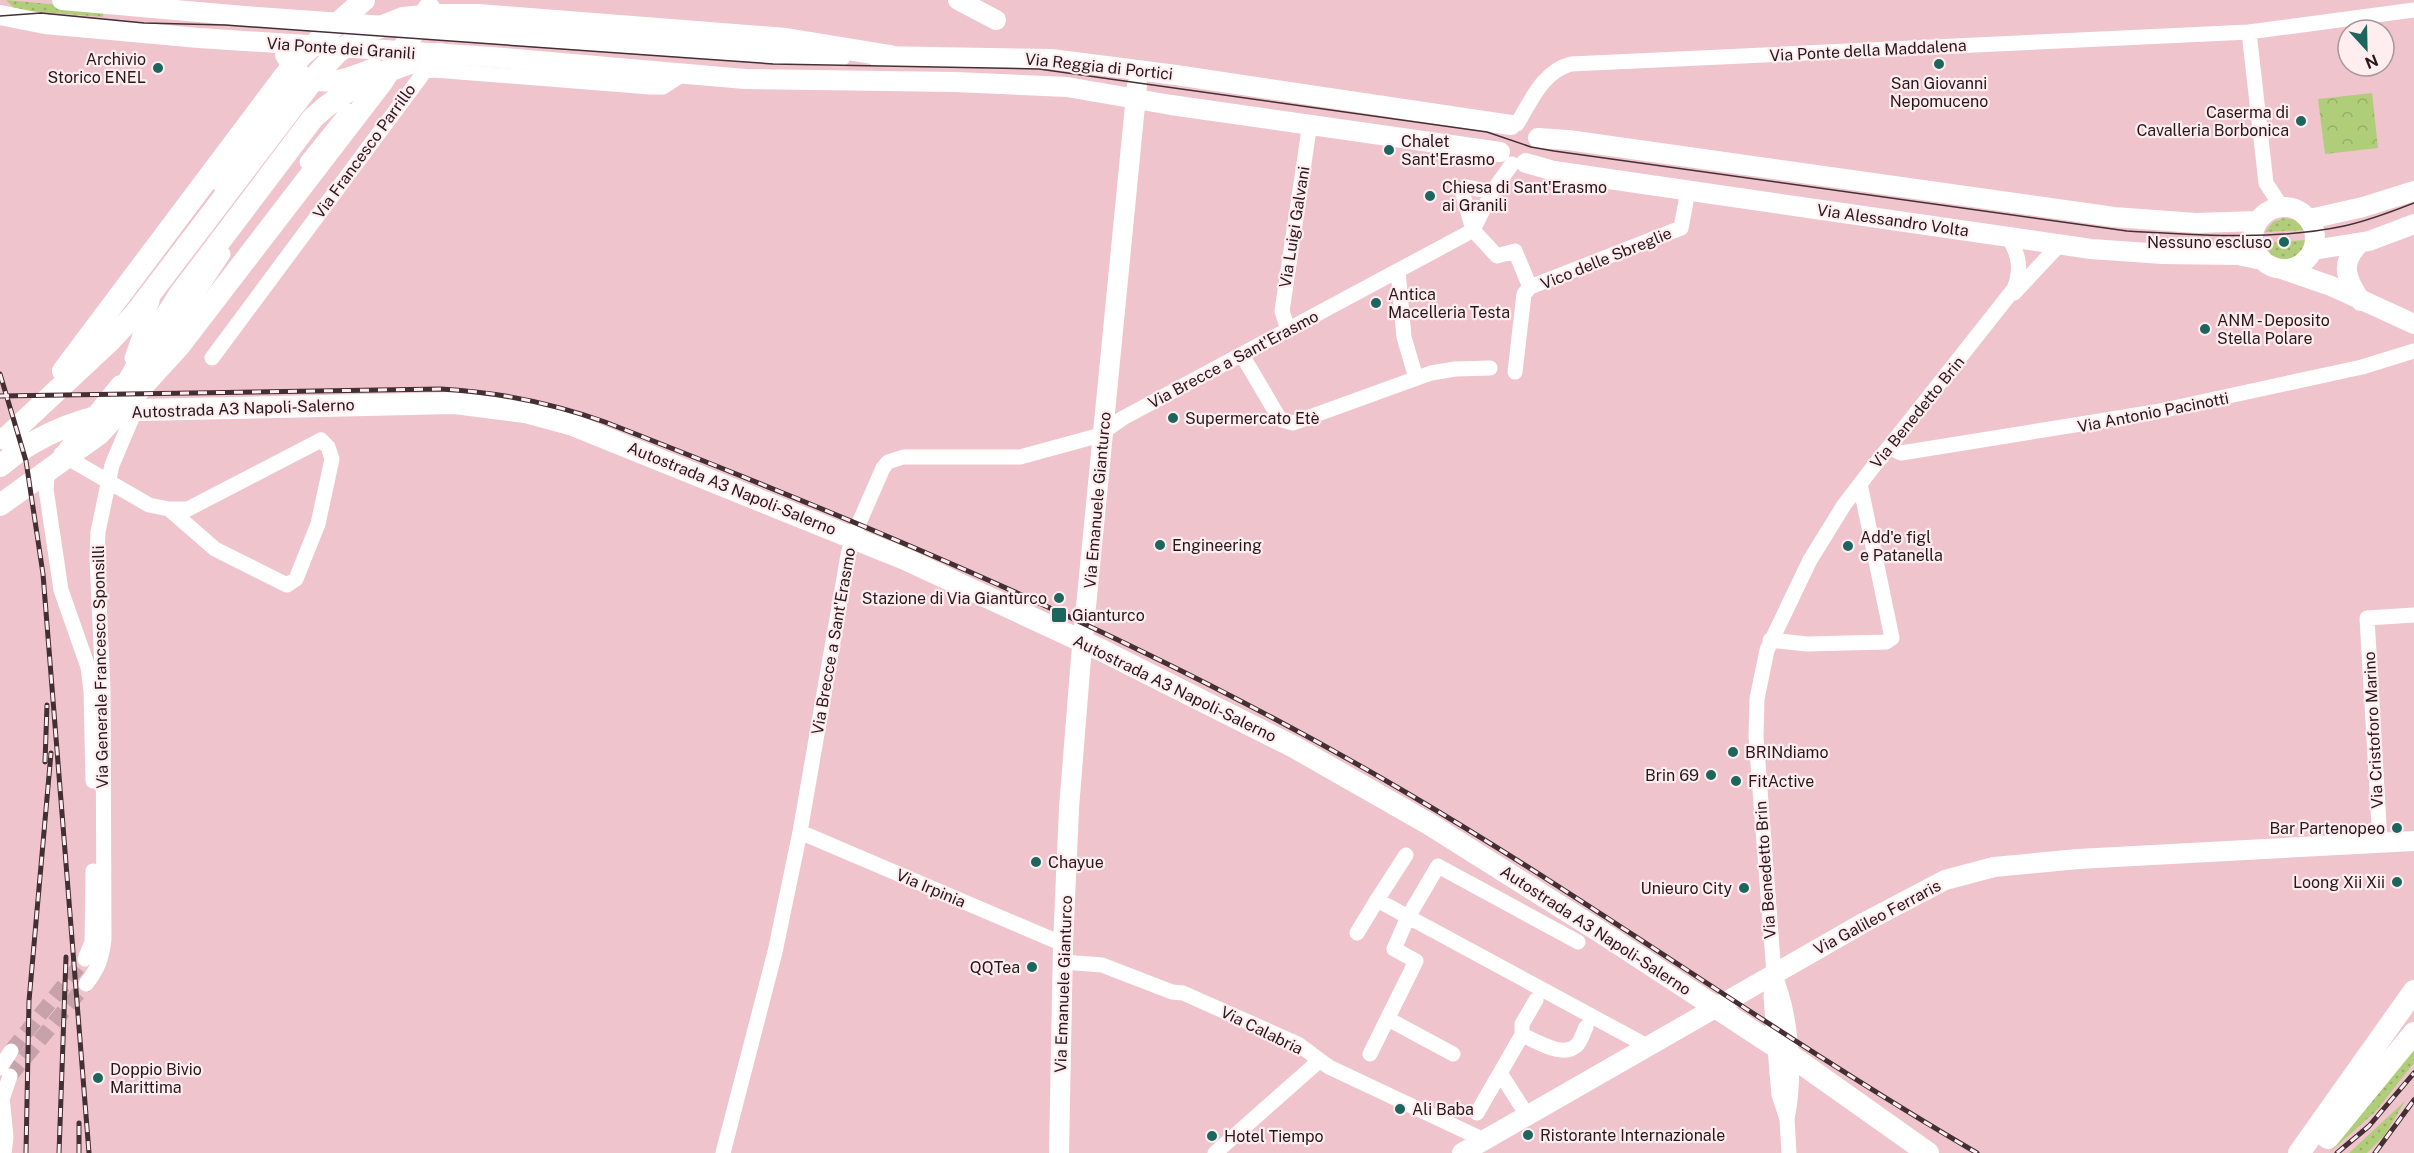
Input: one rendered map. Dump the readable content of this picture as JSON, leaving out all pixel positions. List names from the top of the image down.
{
  "streets": {
    "highway": ["Autostrada A3 Napoli-Salerno"],
    "main road": [
      "Via Ponte dei Granili",
      "Via Reggia di Portici",
      "Via Alessandro Volta",
      "Via Emanuele Gianturco",
      "Via Galileo Ferraris"
    ],
    "street": [
      "Via Ponte della Maddalena",
      "Via Francesco Parrillo",
      "Via Luigi Galvani",
      "Vico delle Sbreglie",
      "Via Brecce a Sant'Erasmo",
      "Via Benedetto Brin",
      "Via Antonio Pacinotti",
      "Via Generale Francesco Sponsilli",
      "Via Cristoforo Marino",
      "Via Irpinia",
      "Via Calabria"
    ]
  },
  "crossings": [
    ["Via Ponte dei Granili", "Via Reggia di Portici"],
    ["Via Ponte dei Granili", "Via Francesco Parrillo"],
    ["Via Ponte della Maddalena", "Via Reggia di Portici"],
    ["Via Ponte della Maddalena", "Via Alessandro Volta"],
    ["Via Reggia di Portici", "Via Francesco Parrillo"],
    ["Via Reggia di Portici", "Via Alessandro Volta"],
    ["Via Reggia di Portici", "Via Luigi Galvani"],
    ["Via Reggia di Portici", "Via Emanuele Gianturco"],
    ["Via Alessandro Volta", "Vico delle Sbreglie"],
    ["Via Alessandro Volta", "Via Benedetto Brin"],
    ["Via Luigi Galvani", "Via Brecce a Sant'Erasmo"],
    ["Via Brecce a Sant'Erasmo", "Via Emanuele Gianturco"],
    ["Via Brecce a Sant'Erasmo", "Via Irpinia"],
    ["Via Benedetto Brin", "Via Antonio Pacinotti"],
    ["Via Benedetto Brin", "Via Galileo Ferraris"],
    ["Via Emanuele Gianturco", "Via Irpinia"],
    ["Via Emanuele Gianturco", "Via Calabria"],
    ["Via Cristoforo Marino", "Via Galileo Ferraris"],
    ["Via Irpinia", "Via Calabria"],
    ["Via Galileo Ferraris", "Via Calabria"]
  ],
  "places": {
    "other": [
      "San Giovanni Nepomuceno",
      "Archivio Storico ENEL",
      "Caserma di Cavalleria Borbonica",
      "Chalet Sant'Erasmo",
      "Chiesa di Sant'Erasmo ai Granili",
      "Nessuno escluso",
      "Antica Macelleria Testa",
      "ANM - Deposito Stella Polare",
      "Supermercato Etè",
      "Engineering",
      "Add'e figl e Patanella",
      "Stazione di Via Gianturco",
      "BRINdiamo",
      "Brin 69",
      "FitActive",
      "Bar Partenopeo",
      "Chayue",
      "Loong Xii Xii",
      "Unieuro City",
      "QQTea",
      "Doppio Bivio Marittima",
      "Ali Baba",
      "Ristorante Internazionale",
      "Hotel Tiempo"
    ],
    "transit": ["Gianturco"]
  },
  "north": "bottom"
}
